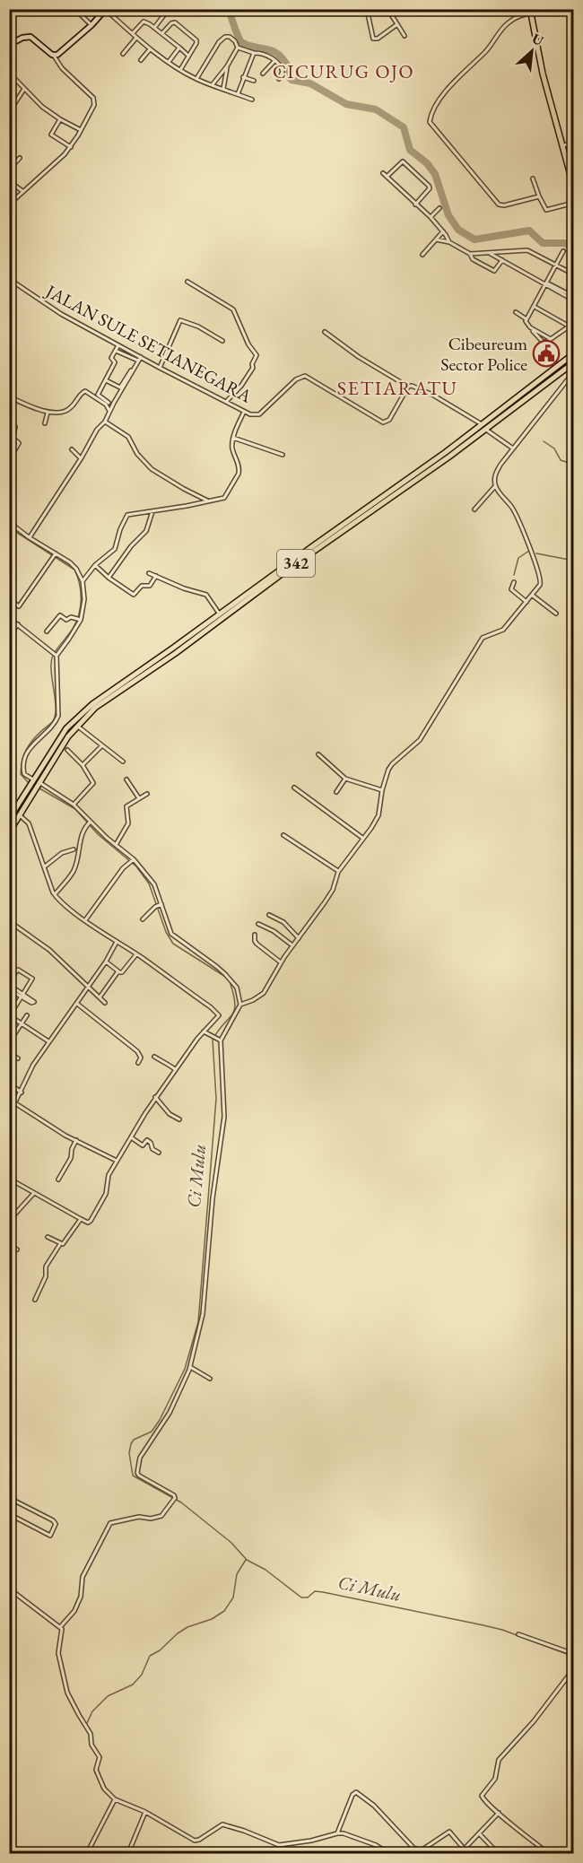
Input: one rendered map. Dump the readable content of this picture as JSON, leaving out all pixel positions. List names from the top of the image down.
{
  "streets": {
    "main road": ["342"],
    "street": ["JALAN SULE SETIANEGARA"]
  },
  "districts": ["CICURUG OJO", "SETIARATU"],
  "water": ["Ci Mulu"],
  "places": {
    "public building": ["Cibeureum Sector Police"]
  },
  "north": "top right"
}
